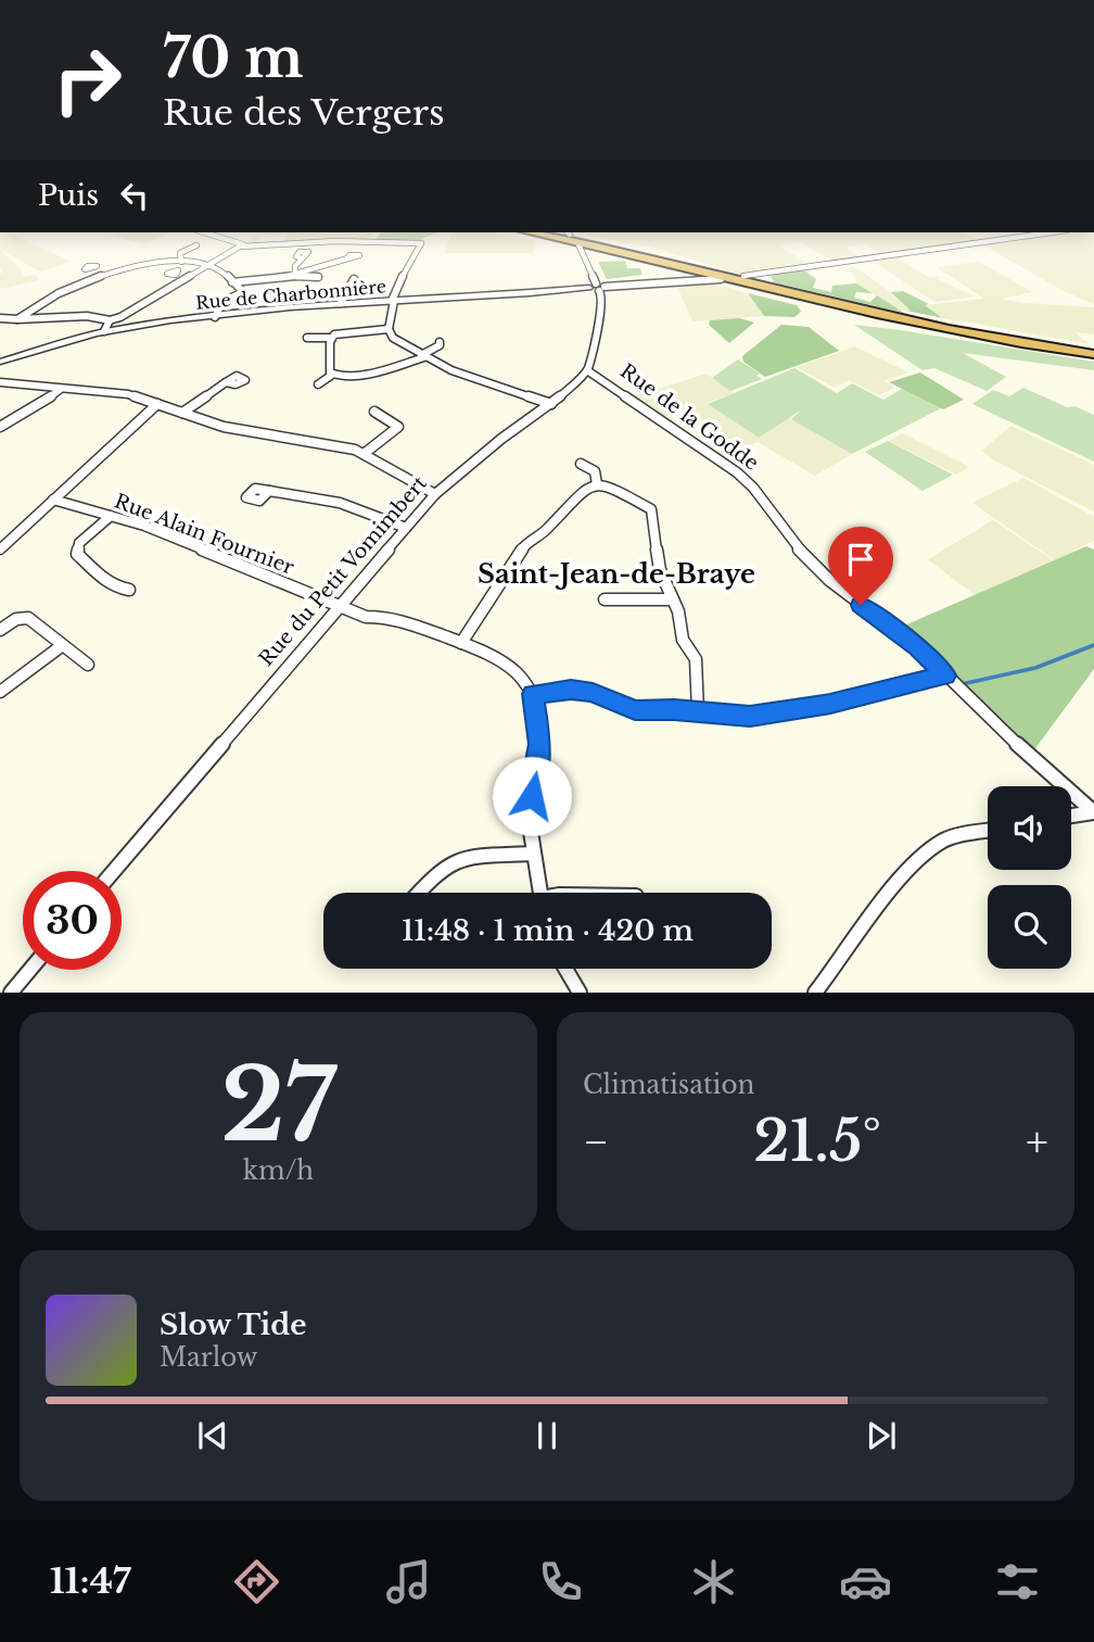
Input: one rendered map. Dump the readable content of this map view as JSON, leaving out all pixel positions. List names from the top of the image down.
{
  "streets": {
    "street": [
      "Rue de Charbonnière",
      "Rue de la Godde",
      "Rue Alain Fournier",
      "Rue du Petit Vomimbert"
    ]
  },
  "crossings": [
    ["Rue de la Godde", "Rue du Petit Vomimbert"],
    ["Rue Alain Fournier", "Rue du Petit Vomimbert"]
  ],
  "districts": ["Saint-Jean-de-Braye"],
  "page": {
    "turn": ["70 m", "Rue des Vergers"],
    "then": "Puis",
    "limit": "30",
    "trip": "11:48 · 1 min · 420 m",
    "tile": [
      ["27", "km/h"],
      "Climatisation"
    ],
    "heat": ["−", "21.5°", "+"],
    "song": ["Slow Tide", "Marlow"],
    "tabs": "11:47"
  }
}
